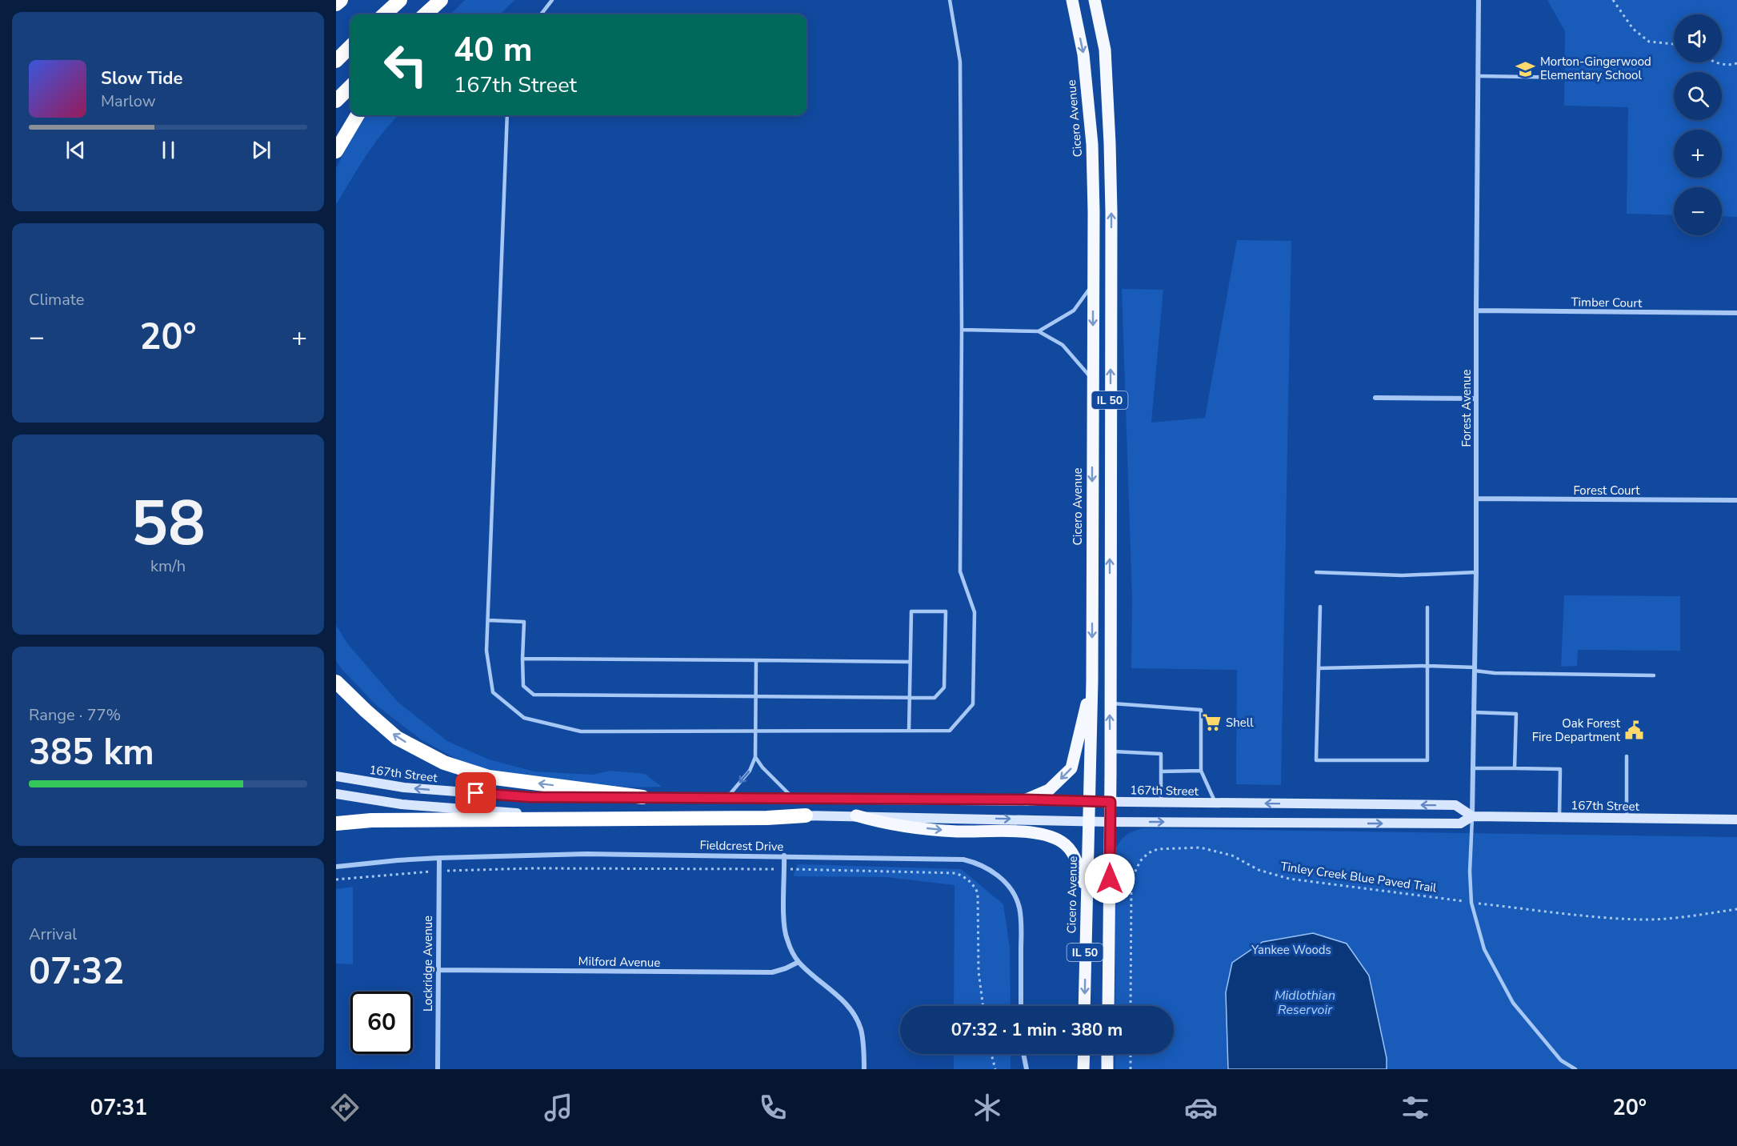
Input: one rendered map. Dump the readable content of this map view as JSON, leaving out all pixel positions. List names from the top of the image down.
{
  "streets": {
    "main road": ["Cicero Avenue", "IL 50", "167th Street"],
    "street": [
      "Timber Court",
      "Forest Avenue",
      "Forest Court",
      "Fieldcrest Drive",
      "Milford Avenue",
      "Lockridge Avenue"
    ],
    "path": ["Tinley Creek Blue Paved Trail"]
  },
  "crossings": [
    ["Cicero Avenue", "167th Street"],
    ["Timber Court", "Forest Avenue"],
    ["IL 50", "167th Street"],
    ["Forest Avenue", "Forest Court"],
    ["Forest Avenue", "167th Street"],
    ["Fieldcrest Drive", "Lockridge Avenue"],
    ["Milford Avenue", "Lockridge Avenue"]
  ],
  "water": ["Midlothian Reservoir"],
  "parks": ["Yankee Woods"],
  "places": {
    "school or university": ["Morton-Gingerwood Elementary School"],
    "supermarket": ["Shell"],
    "public building": ["Oak Forest Fire Department"]
  },
  "page": {
    "map_buttons": ["+", "−"],
    "turn": ["40 m", "167th Street"],
    "song": ["Slow Tide", "Marlow"],
    "tile": [
      "Climate",
      ["58", "km/h"],
      ["Range · 77%", "385 km"],
      ["Arrival", "07:32"]
    ],
    "heat": ["−", "20°", "+"],
    "limit": "60",
    "trip": "07:32 · 1 min · 380 m",
    "tabs": ["07:31", "20°"]
  }
}
